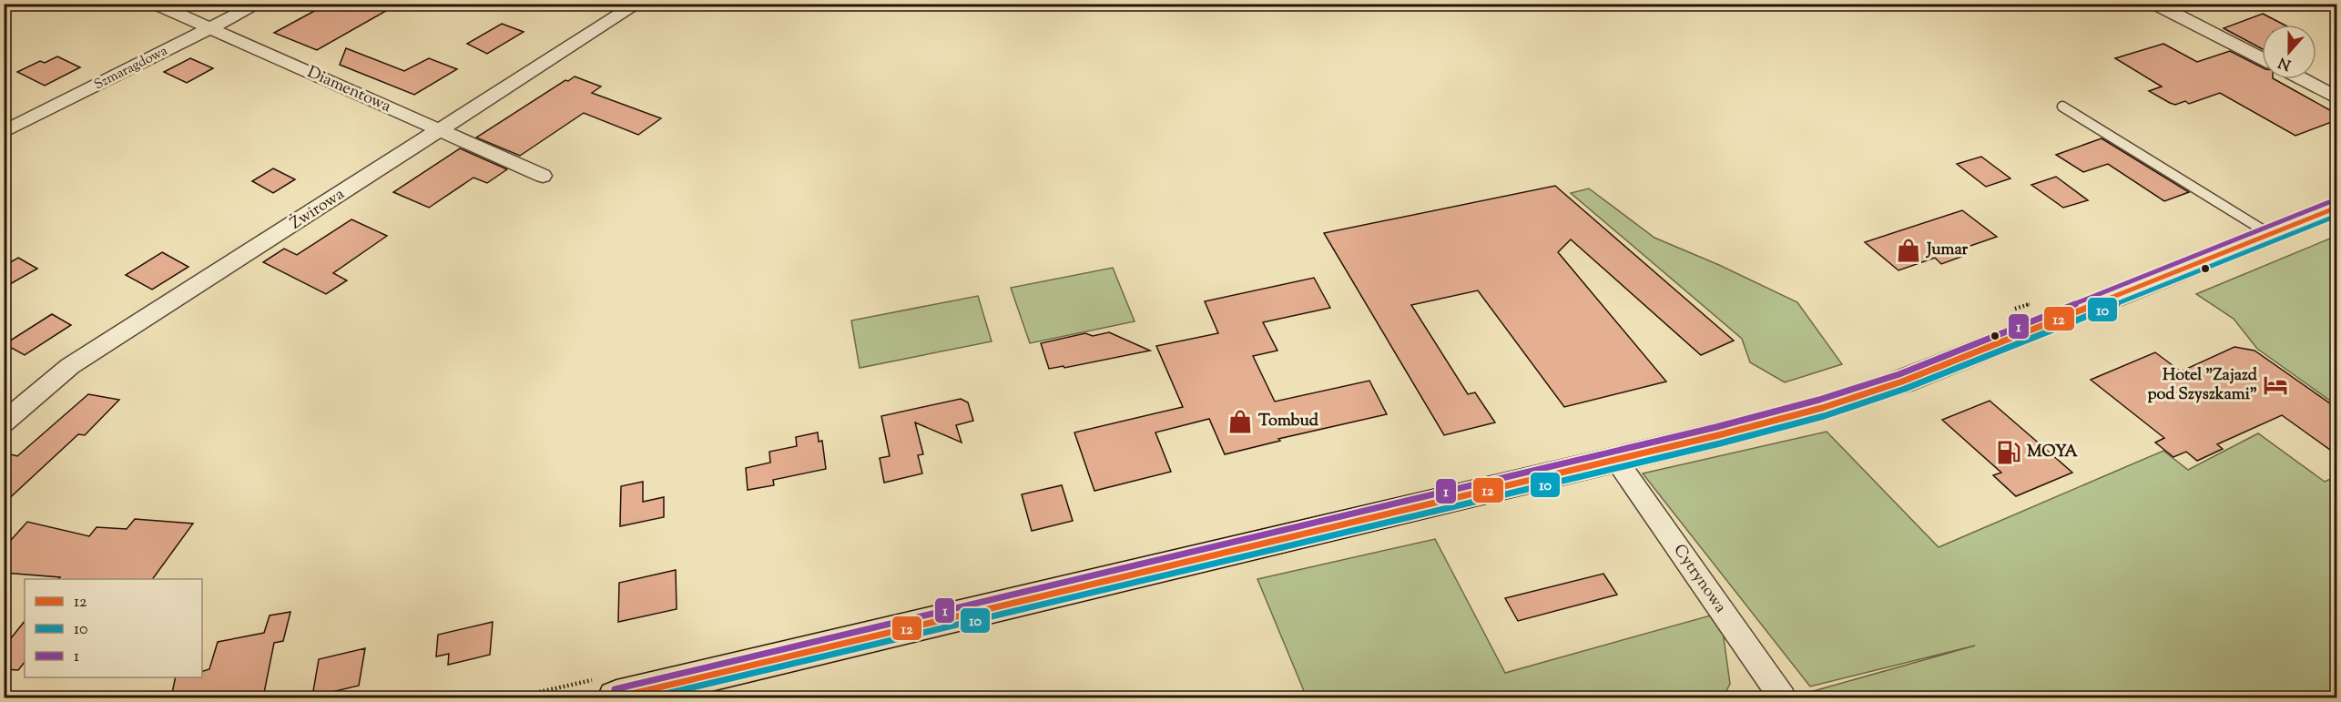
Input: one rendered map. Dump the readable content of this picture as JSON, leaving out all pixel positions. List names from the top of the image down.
{
  "streets": {
    "street": [
      "Szmaragdowa",
      "Diamentowa",
      "Żwirowa",
      "Cytrynowa"
    ]
  },
  "crossings": [
    ["Szmaragdowa", "Diamentowa"],
    ["Diamentowa", "Żwirowa"]
  ],
  "places": {
    "shop": ["Jumar", "Tombud"],
    "hotel": ["Hotel \"Zajazd pod Szyszkami\""],
    "fuel station": ["MOYA"]
  },
  "lines": ["transit line 1", "transit line 12", "transit line 10"],
  "legend": ["12", "10", "1"],
  "north": "bottom"
}
